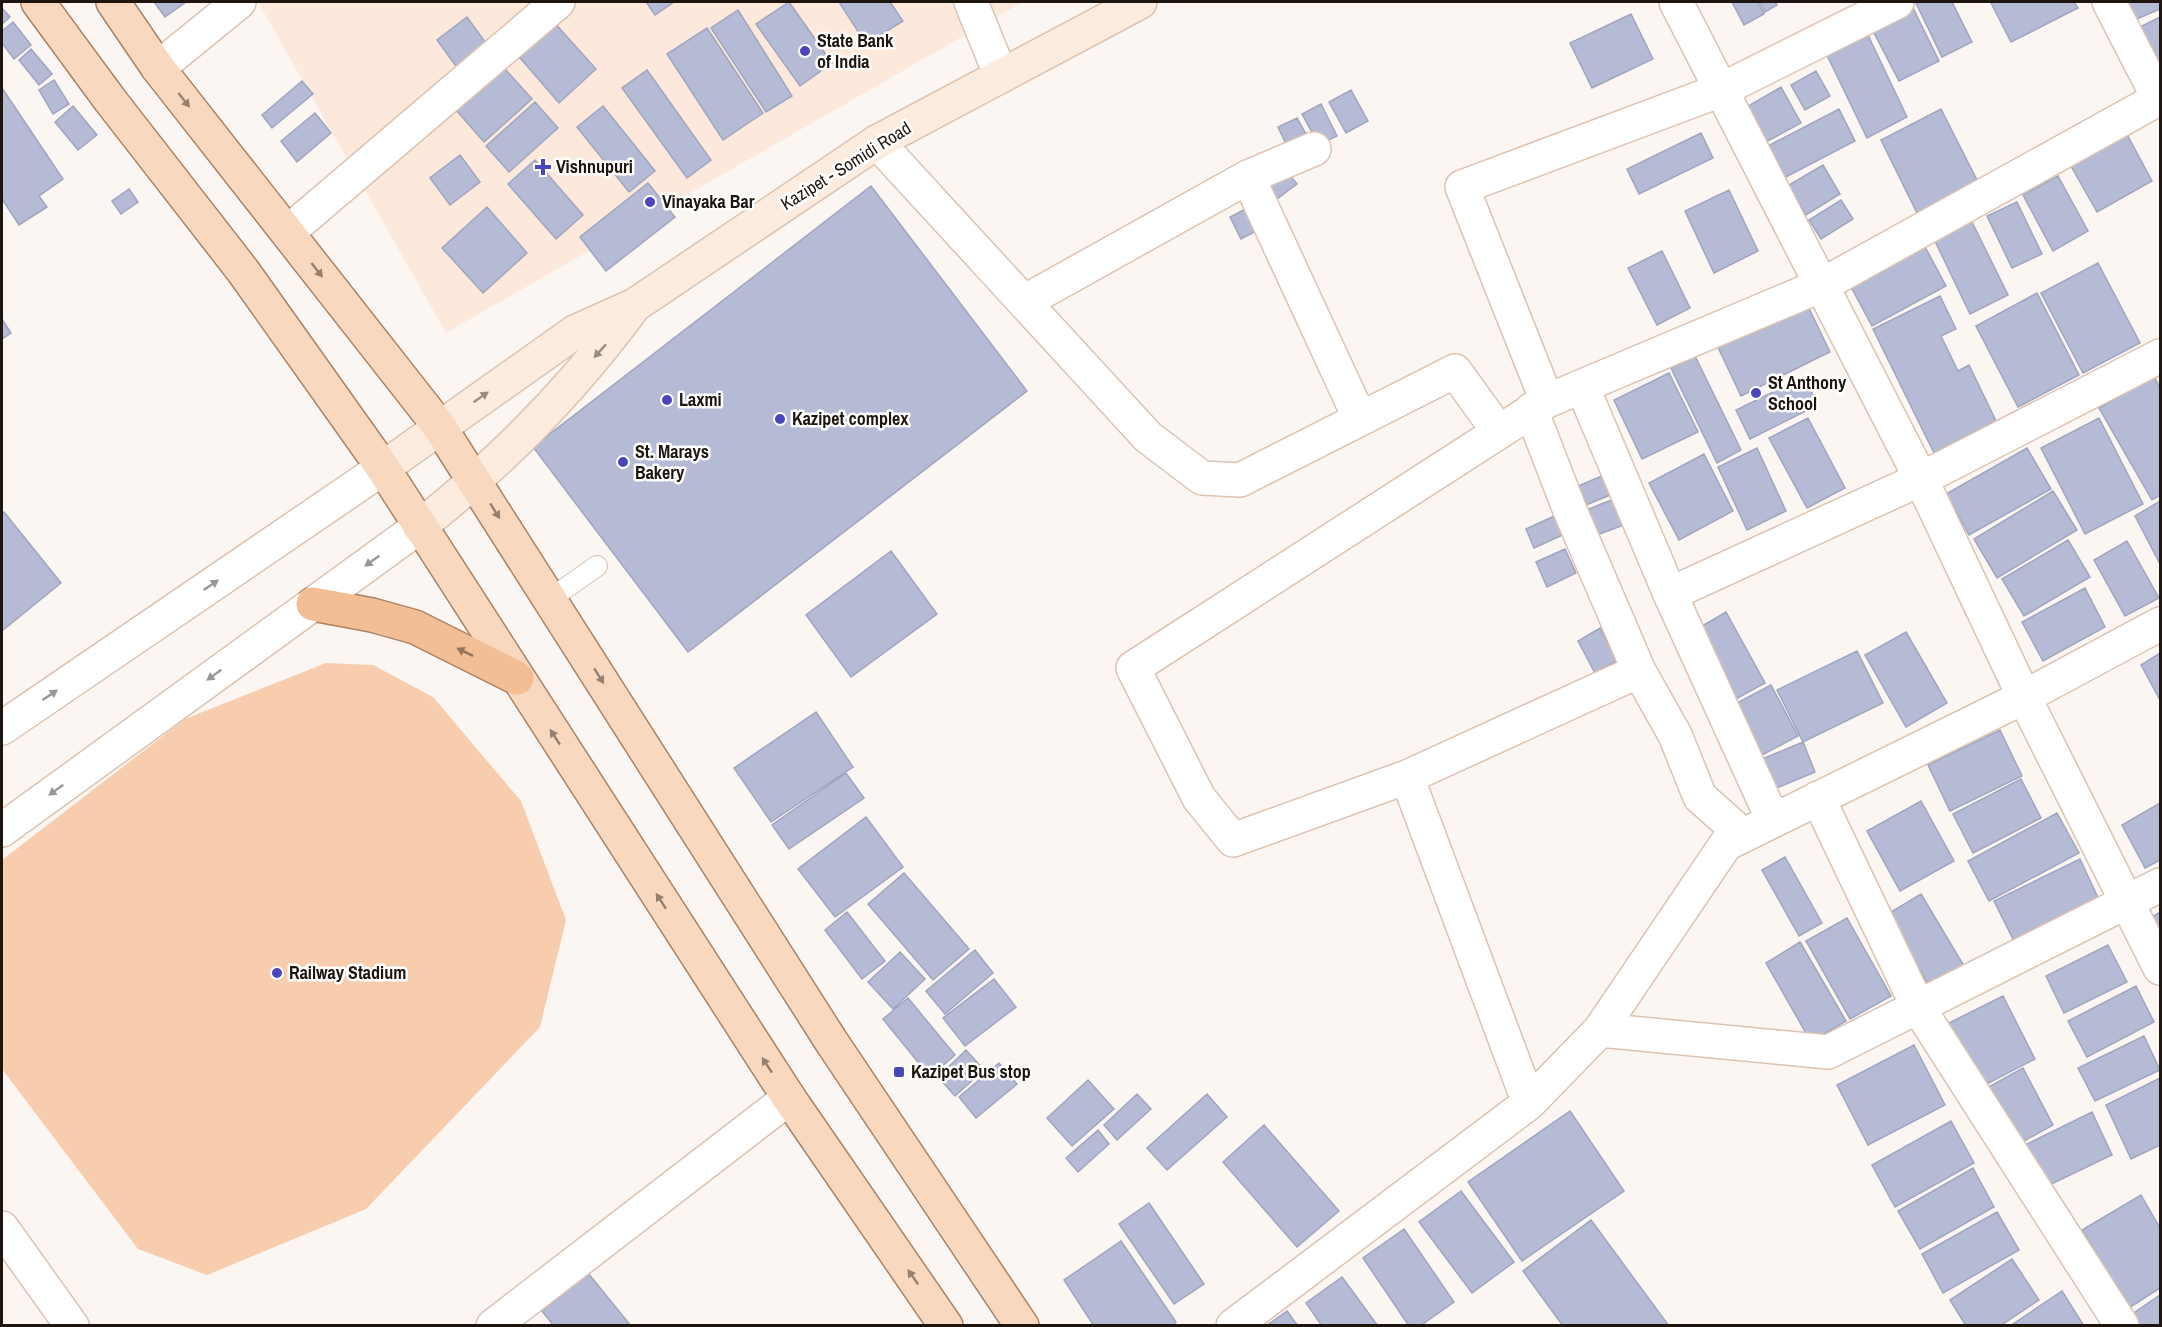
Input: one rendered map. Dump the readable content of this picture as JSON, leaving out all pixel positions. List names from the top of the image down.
{
  "streets": {
    "street": ["Kazipet - Somidi Road"]
  },
  "places": {
    "other": [
      "State Bank of India",
      "Vinayaka Bar",
      "St Anthony School",
      "Laxmi",
      "Kazipet complex",
      "St. Marays Bakery",
      "Railway Stadium"
    ],
    "health": ["Vishnupuri"],
    "transit": ["Kazipet Bus stop"]
  }
}
